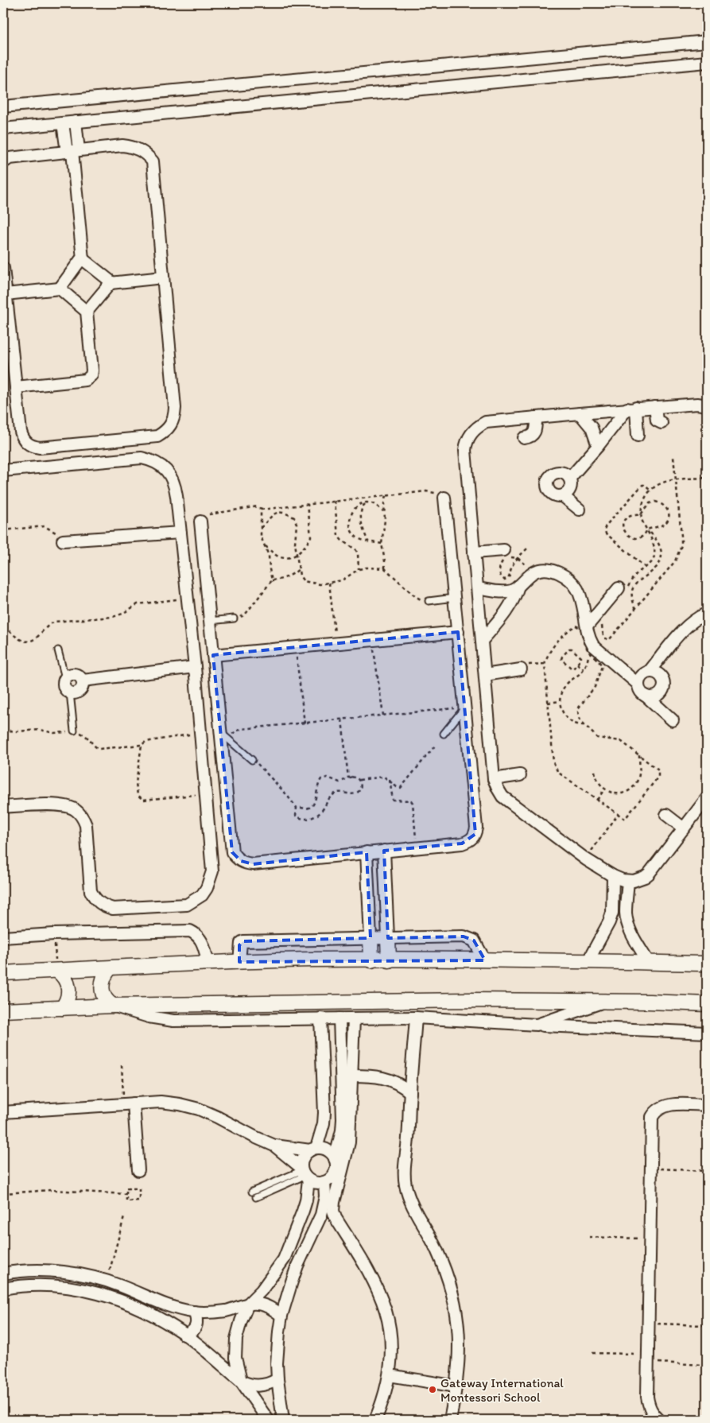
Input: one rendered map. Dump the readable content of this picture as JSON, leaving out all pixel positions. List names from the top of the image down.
{
  "places": ["Gateway International Montessori School"]
}
